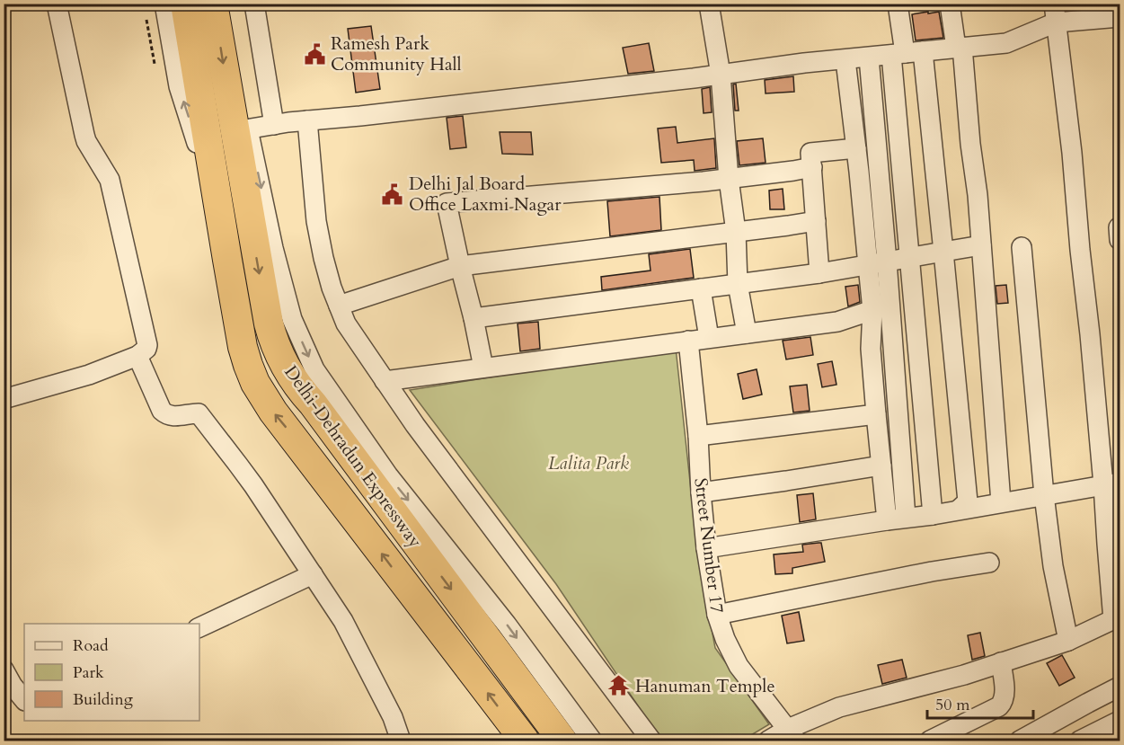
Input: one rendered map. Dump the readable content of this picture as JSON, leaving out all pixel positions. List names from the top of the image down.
{
  "streets": {
    "highway": ["Delhi-Dehradun Expressway"],
    "street": ["Street Number 17"]
  },
  "parks": ["Lalita Park"],
  "places": {
    "public building": ["Ramesh Park Community Hall", "Delhi Jal Board Office Laxmi Nagar"],
    "temple": ["Hanuman Temple"]
  },
  "legend": ["Road", "Park", "Building"],
  "scale_bar": "50 m"
}
